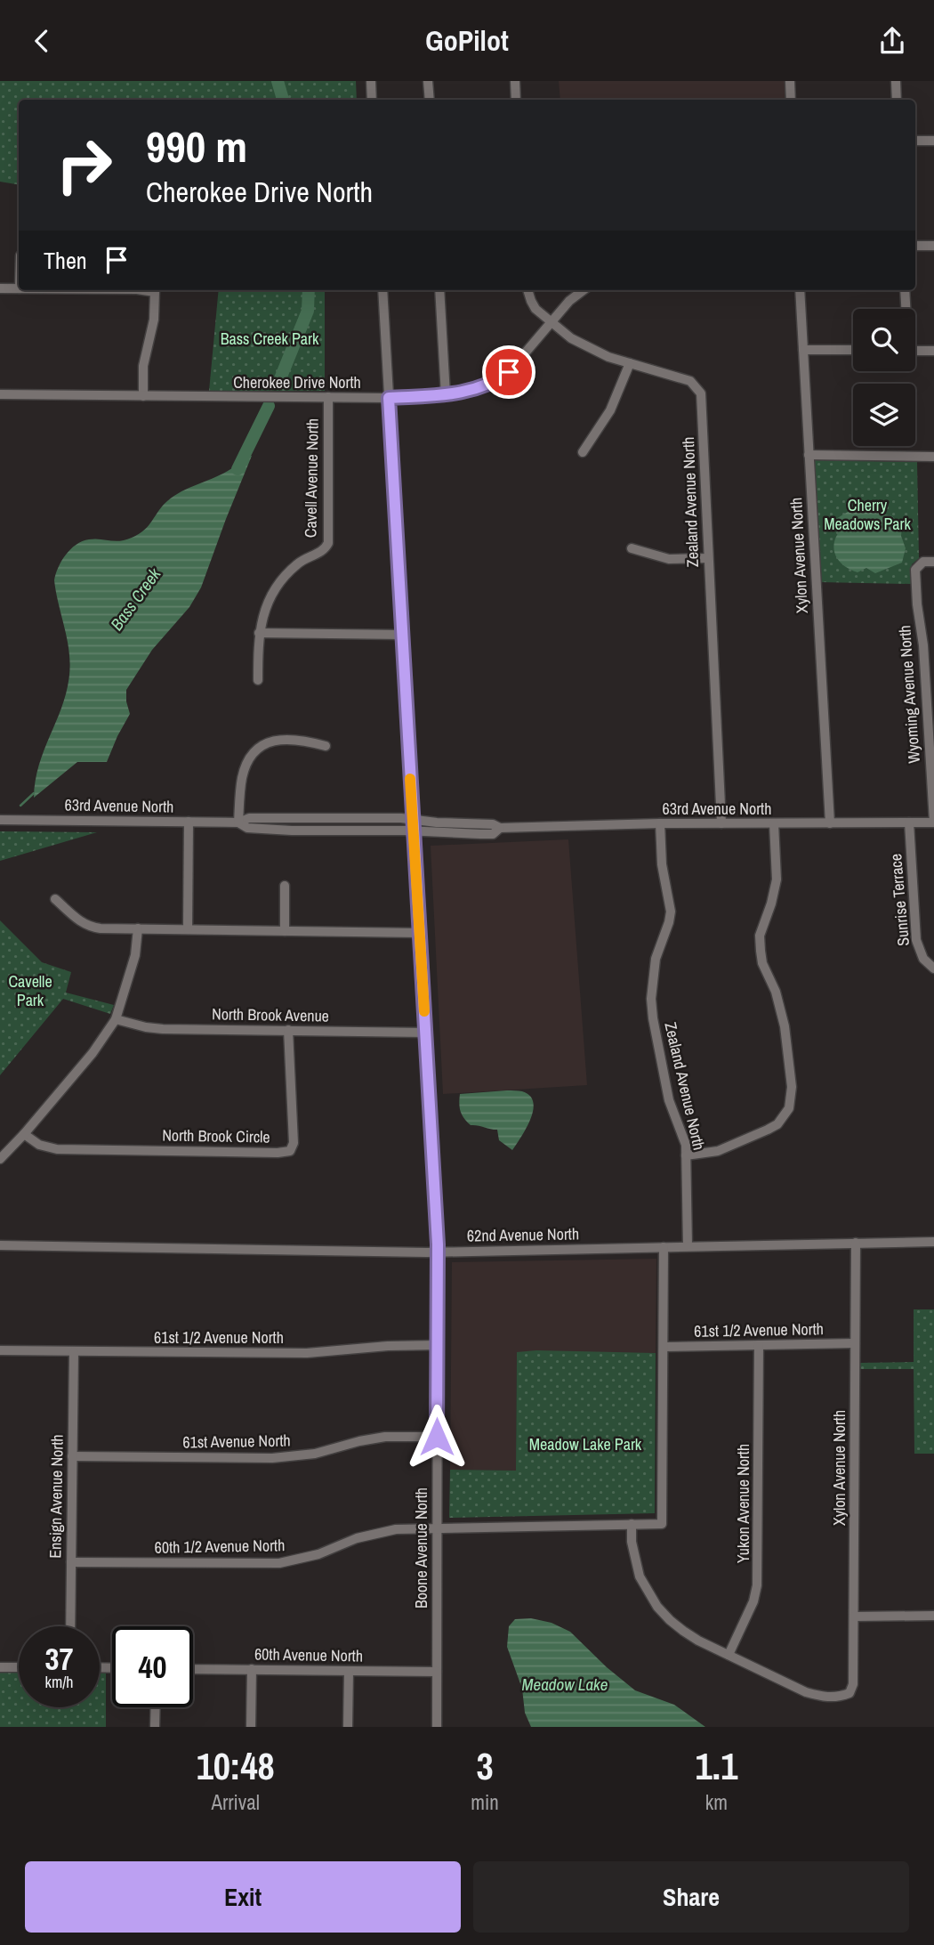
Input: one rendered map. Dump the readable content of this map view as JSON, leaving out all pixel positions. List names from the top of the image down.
{
  "streets": {
    "street": [
      "Cherokee Drive North",
      "Cavell Avenue North",
      "Zealand Avenue North",
      "Xylon Avenue North",
      "Wyoming Avenue North",
      "63rd Avenue North",
      "Sunrise Terrace",
      "North Brook Avenue",
      "North Brook Circle",
      "62nd Avenue North",
      "61st 1/2 Avenue North",
      "61st Avenue North",
      "Ensign Avenue North",
      "Yukon Avenue North",
      "60th 1/2 Avenue North",
      "Boone Avenue North",
      "60th Avenue North"
    ]
  },
  "crossings": [
    ["Cherokee Drive North", "Cavell Avenue North"],
    ["Cherokee Drive North", "Zealand Avenue North"],
    ["Cherokee Drive North", "Boone Avenue North"],
    ["Zealand Avenue North", "63rd Avenue North"],
    ["Zealand Avenue North", "62nd Avenue North"],
    ["Xylon Avenue North", "63rd Avenue North"],
    ["Xylon Avenue North", "62nd Avenue North"],
    ["Xylon Avenue North", "61st 1/2 Avenue North"],
    ["Xylon Avenue North", "Yukon Avenue North"],
    ["Wyoming Avenue North", "63rd Avenue North"],
    ["63rd Avenue North", "Sunrise Terrace"],
    ["63rd Avenue North", "Boone Avenue North"],
    ["North Brook Avenue", "North Brook Circle"],
    ["North Brook Avenue", "Boone Avenue North"],
    ["62nd Avenue North", "Boone Avenue North"],
    ["61st 1/2 Avenue North", "Ensign Avenue North"],
    ["61st 1/2 Avenue North", "Yukon Avenue North"],
    ["61st 1/2 Avenue North", "60th 1/2 Avenue North"],
    ["61st 1/2 Avenue North", "Boone Avenue North"],
    ["61st Avenue North", "Ensign Avenue North"],
    ["61st Avenue North", "Boone Avenue North"],
    ["Ensign Avenue North", "60th 1/2 Avenue North"],
    ["60th 1/2 Avenue North", "Boone Avenue North"],
    ["Boone Avenue North", "60th Avenue North"]
  ],
  "water": ["Bass Creek", "Meadow Lake"],
  "parks": [
    "Bass Creek Park",
    "Cherry Meadows Park",
    "Cavelle Park",
    "Meadow Lake Park"
  ],
  "page": {
    "header": "GoPilot",
    "turn": ["990 m", "Cherokee Drive North"],
    "then": "Then",
    "speed": "37 km/h",
    "limit": "40",
    "eta": [
      "10:48",
      "Arrival",
      "3",
      "min",
      "1.1",
      "km"
    ],
    "buttons": ["Exit", "Share"]
  }
}
